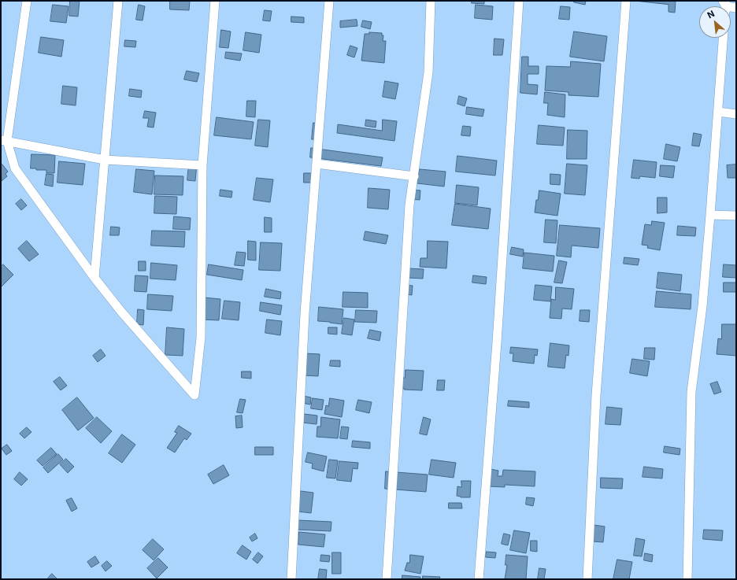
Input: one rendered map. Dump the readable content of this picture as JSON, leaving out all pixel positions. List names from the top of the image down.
{
  "north": "top left"
}
